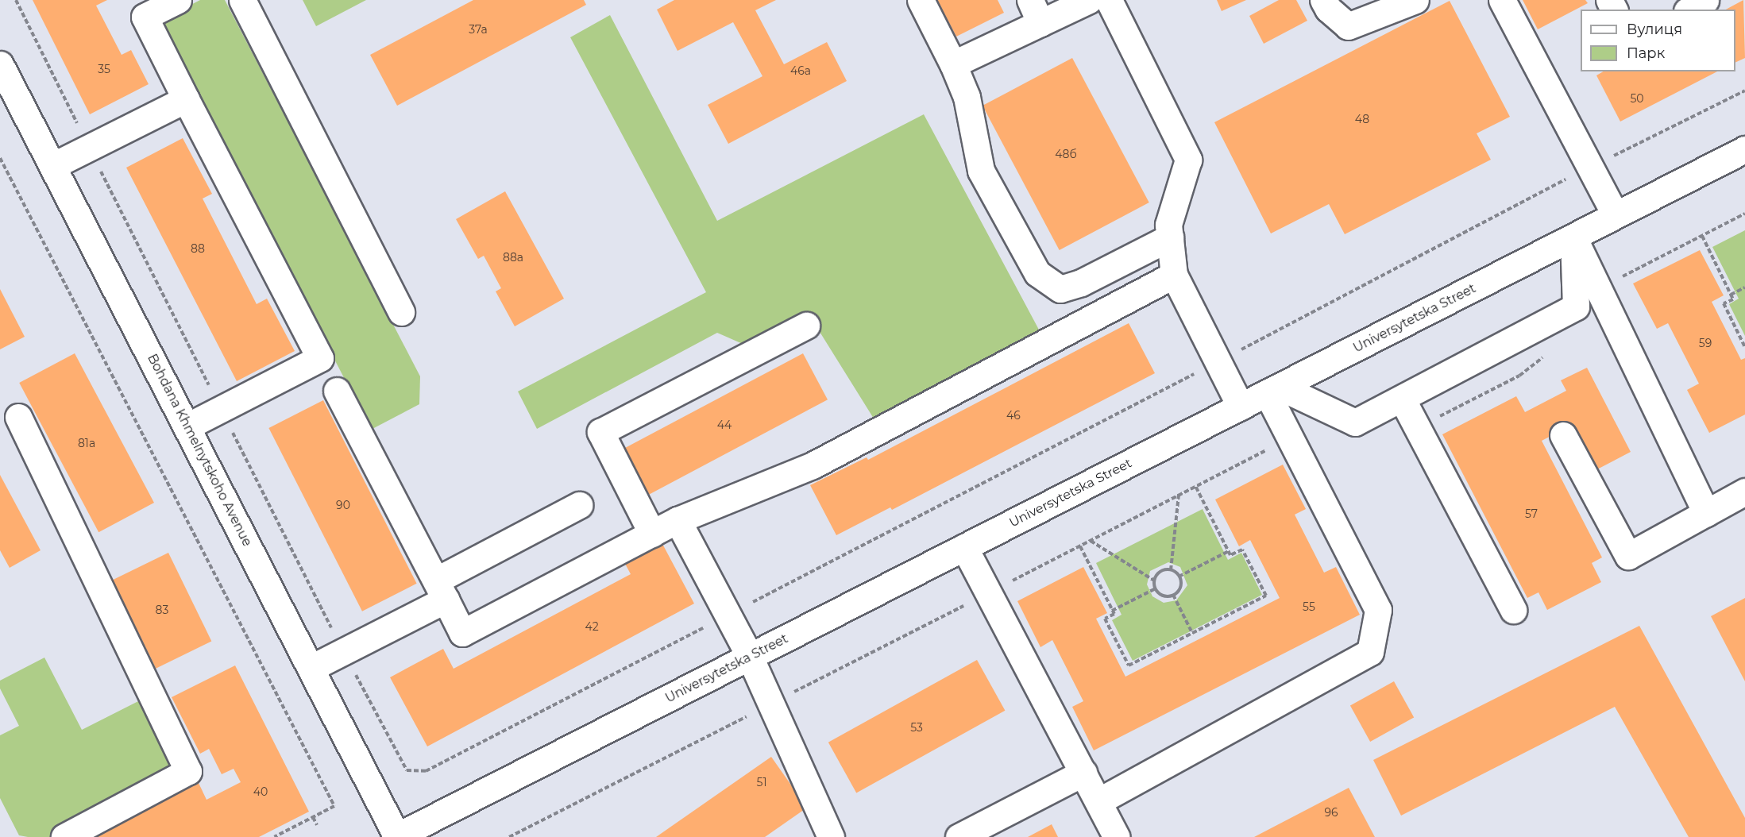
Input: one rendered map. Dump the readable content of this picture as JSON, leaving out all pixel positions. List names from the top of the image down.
{
  "streets": {
    "main road": ["Universytetska Street", "Bohdana Khmelnytskoho Avenue"]
  },
  "crossings": [
    ["Universytetska Street", "Bohdana Khmelnytskoho Avenue"]
  ],
  "house_numbers": [
    "37а",
    "35",
    "46а",
    "50",
    "48",
    "48б",
    "88",
    "88а",
    "59",
    "46",
    "44",
    "81а",
    "90",
    "57",
    "55",
    "83",
    "42",
    "53",
    "51",
    "40",
    "96"
  ],
  "legend": ["Вулиця", "Парк"]
}
